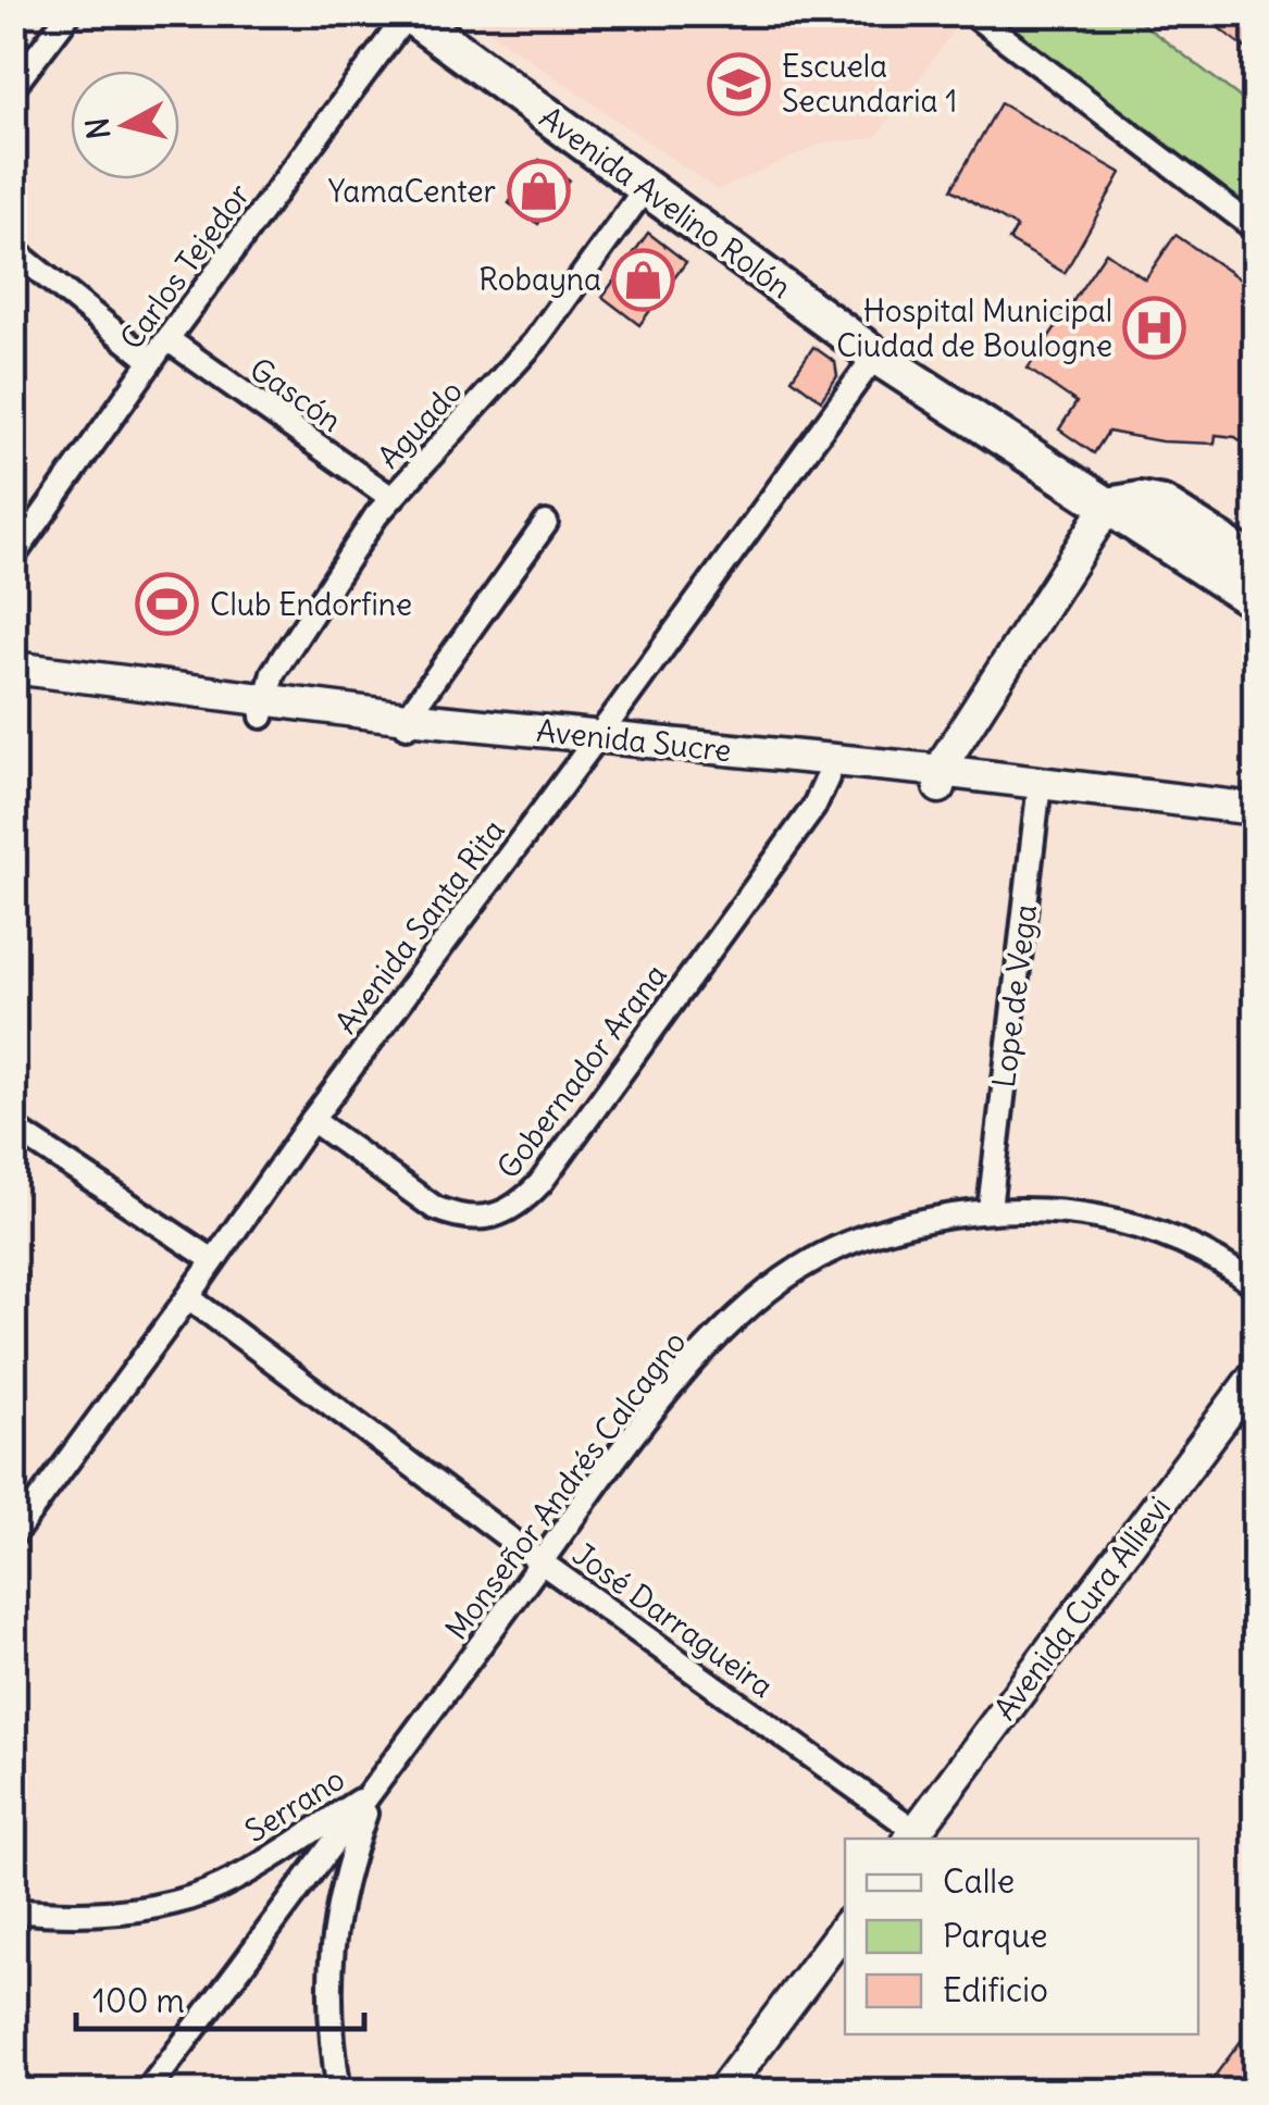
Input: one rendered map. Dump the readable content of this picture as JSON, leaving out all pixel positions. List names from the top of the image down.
{
  "streets": {
    "main road": ["Avenida Avelino Rolón", "Avenida Sucre", "Avenida Cura Allievi"],
    "street": [
      "Carlos Tejedor",
      "Gascón",
      "Aguado",
      "Avenida Santa Rita",
      "Lope de Vega",
      "Gobernador Arana",
      "Monseñor Andrés Calcagno",
      "José Darragueira",
      "Serrano"
    ]
  },
  "crossings": [
    ["Avenida Avelino Rolón", "Carlos Tejedor"],
    ["Avenida Avelino Rolón", "Aguado"],
    ["Avenida Avelino Rolón", "Avenida Santa Rita"],
    ["Carlos Tejedor", "Gascón"],
    ["Gascón", "Aguado"],
    ["Aguado", "Avenida Sucre"],
    ["Avenida Sucre", "Avenida Santa Rita"],
    ["Avenida Sucre", "Lope de Vega"],
    ["Avenida Sucre", "Gobernador Arana"],
    ["Avenida Santa Rita", "Gobernador Arana"],
    ["Avenida Santa Rita", "José Darragueira"],
    ["Lope de Vega", "Monseñor Andrés Calcagno"],
    ["Monseñor Andrés Calcagno", "José Darragueira"],
    ["Monseñor Andrés Calcagno", "Serrano"],
    ["Avenida Cura Allievi", "José Darragueira"]
  ],
  "places": {
    "school or university": ["Escuela Secundaria 1"],
    "shop": ["YamaCenter", "Robayna"],
    "hospital": ["Hospital Municipal Ciudad de Boulogne"],
    "sports": ["Club Endorfine"]
  },
  "legend": ["Calle", "Parque", "Edificio"],
  "scale_bar": "100 m",
  "north": "left"
}
